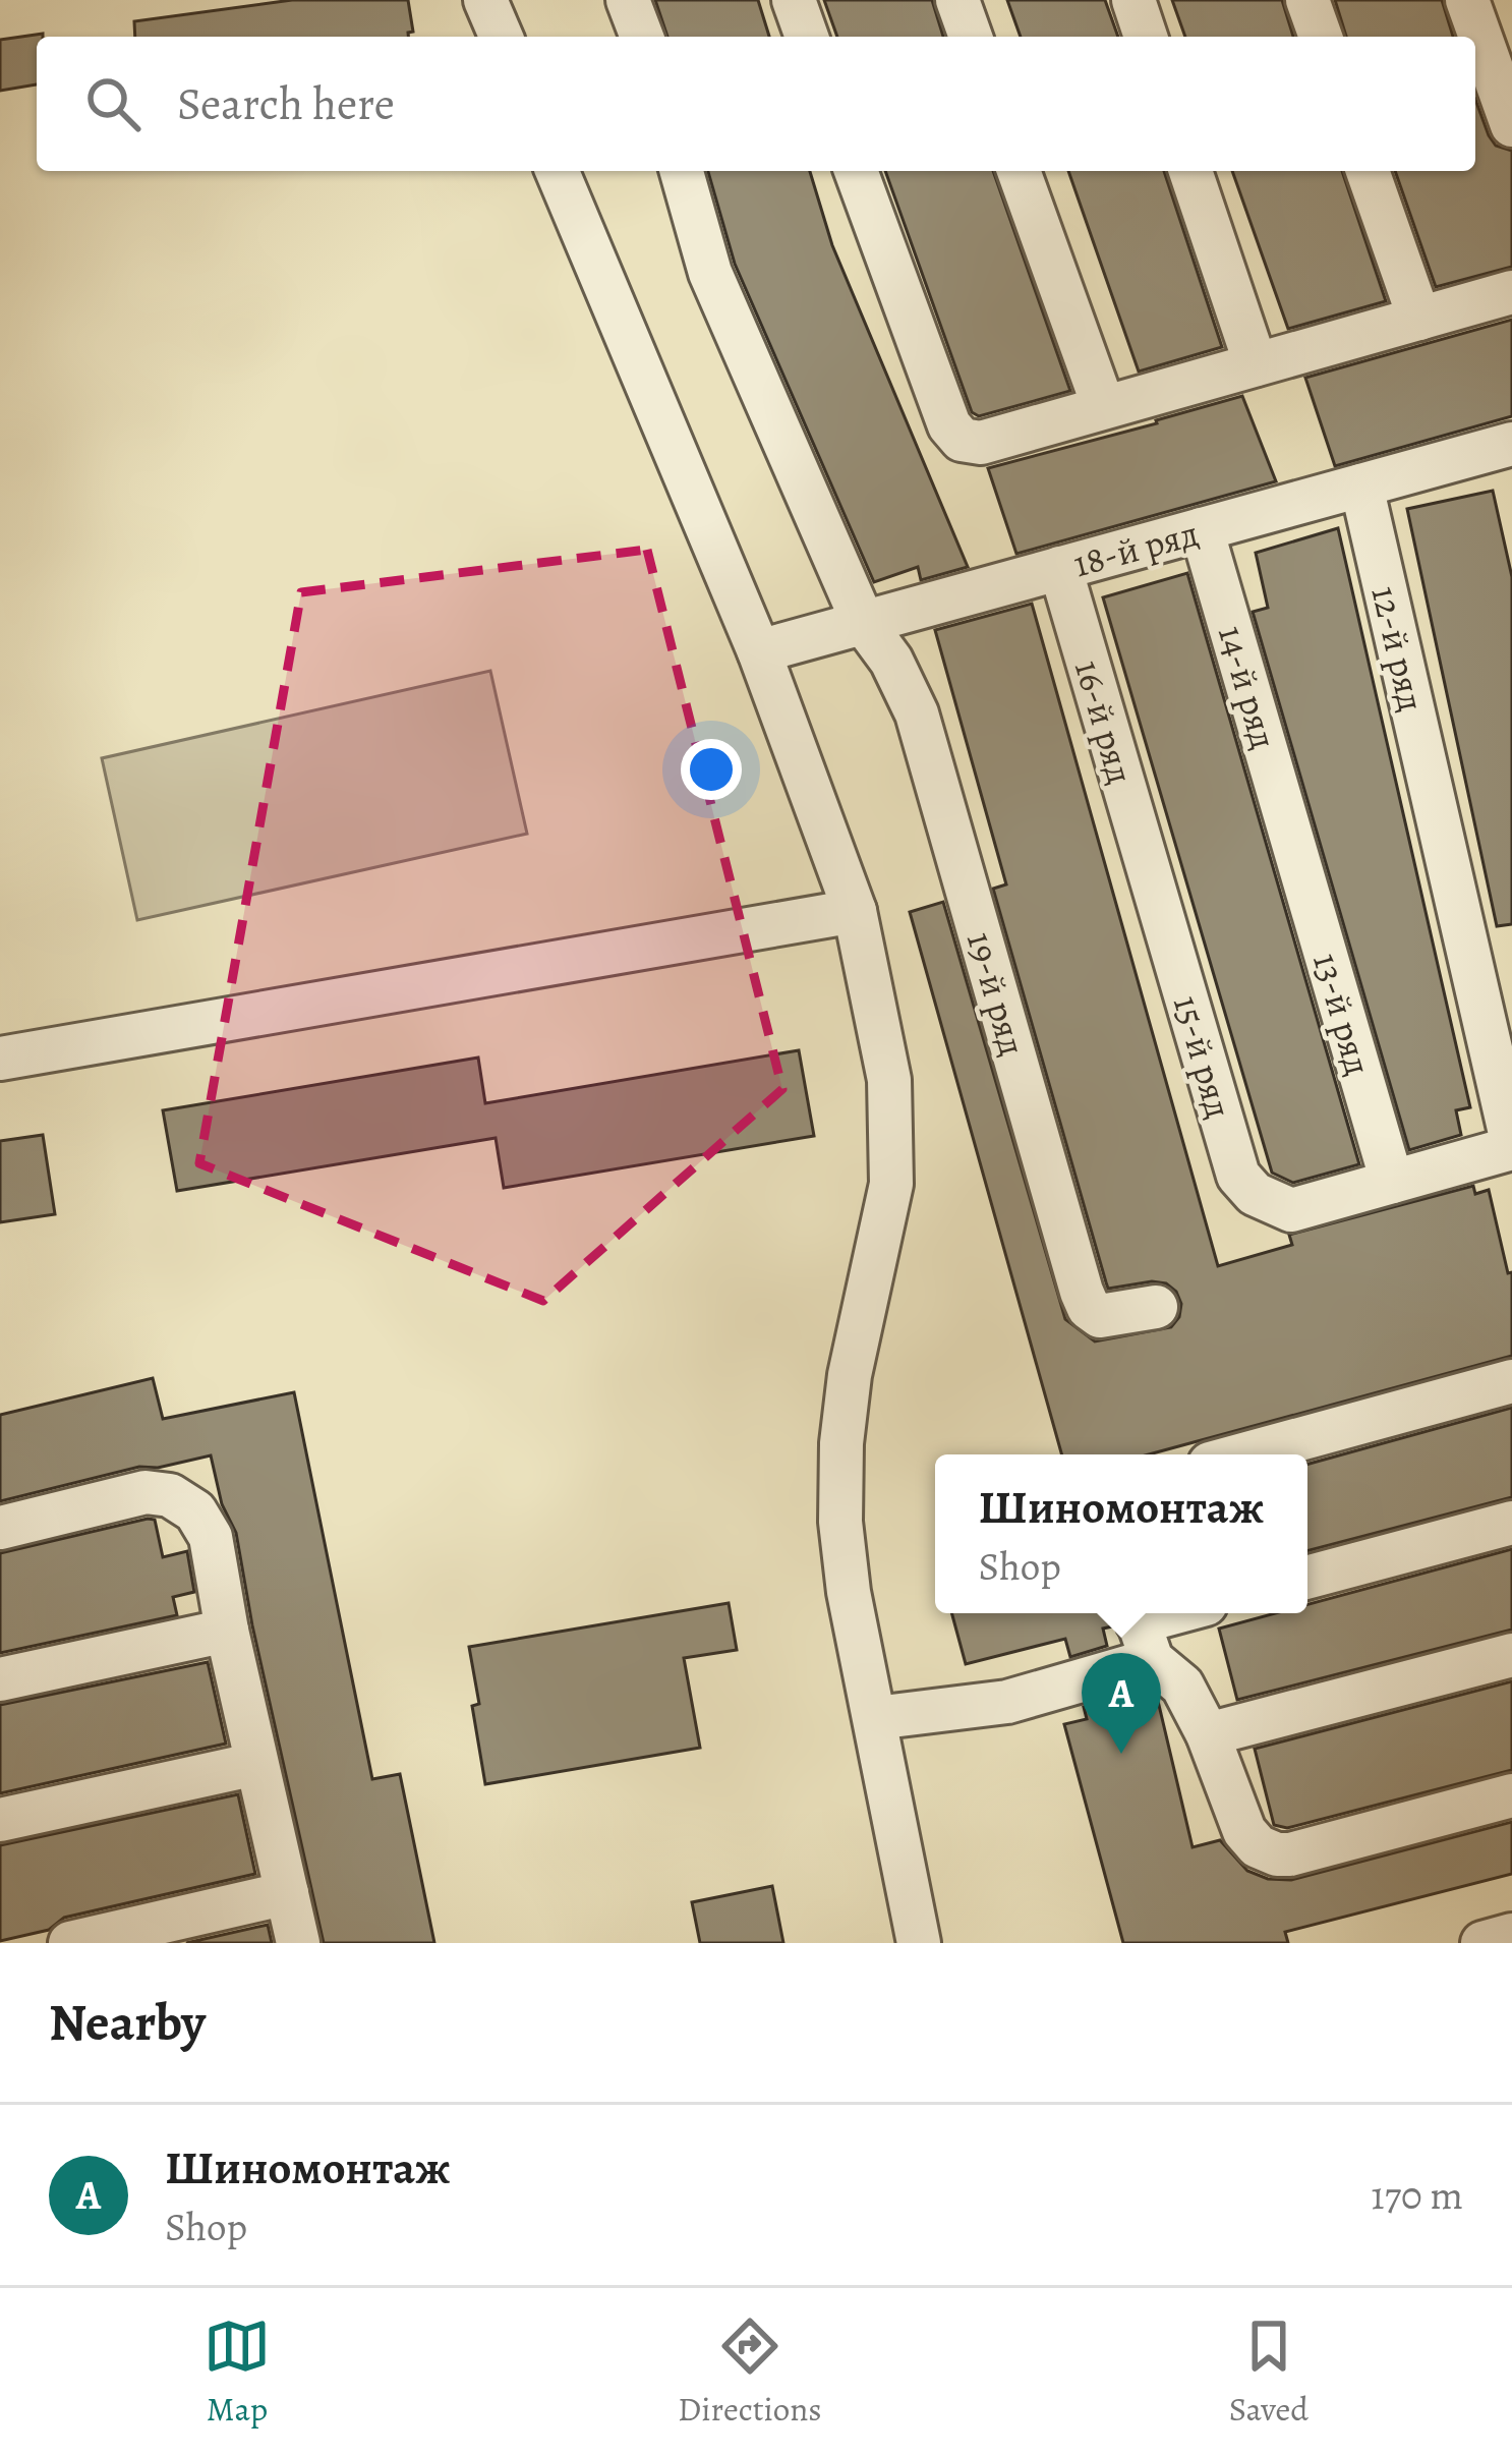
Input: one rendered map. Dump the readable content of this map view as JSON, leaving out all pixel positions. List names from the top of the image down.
{
  "streets": {
    "street": [
      "18-й ряд",
      "12-й ряд",
      "14-й ряд",
      "16-й ряд",
      "19-й ряд",
      "13-й ряд",
      "15-й ряд"
    ]
  },
  "crossings": [
    ["18-й ряд", "12-й ряд"],
    ["18-й ряд", "14-й ряд"],
    ["18-й ряд", "16-й ряд"],
    ["18-й ряд", "19-й ряд"],
    ["14-й ряд", "13-й ряд"],
    ["16-й ряд", "15-й ряд"],
    ["13-й ряд", "15-й ряд"]
  ],
  "page": {
    "search": "Search here",
    "popup": ["Шиномонтаж", "Shop"],
    "pins": "A",
    "heading": "Nearby",
    "list": [
      {
        "mark": "A",
        "name": "Шиномонтаж",
        "note": "Shop",
        "value": "170 m"
      }
    ],
    "nav": ["Map", "Directions", "Saved"]
  }
}
